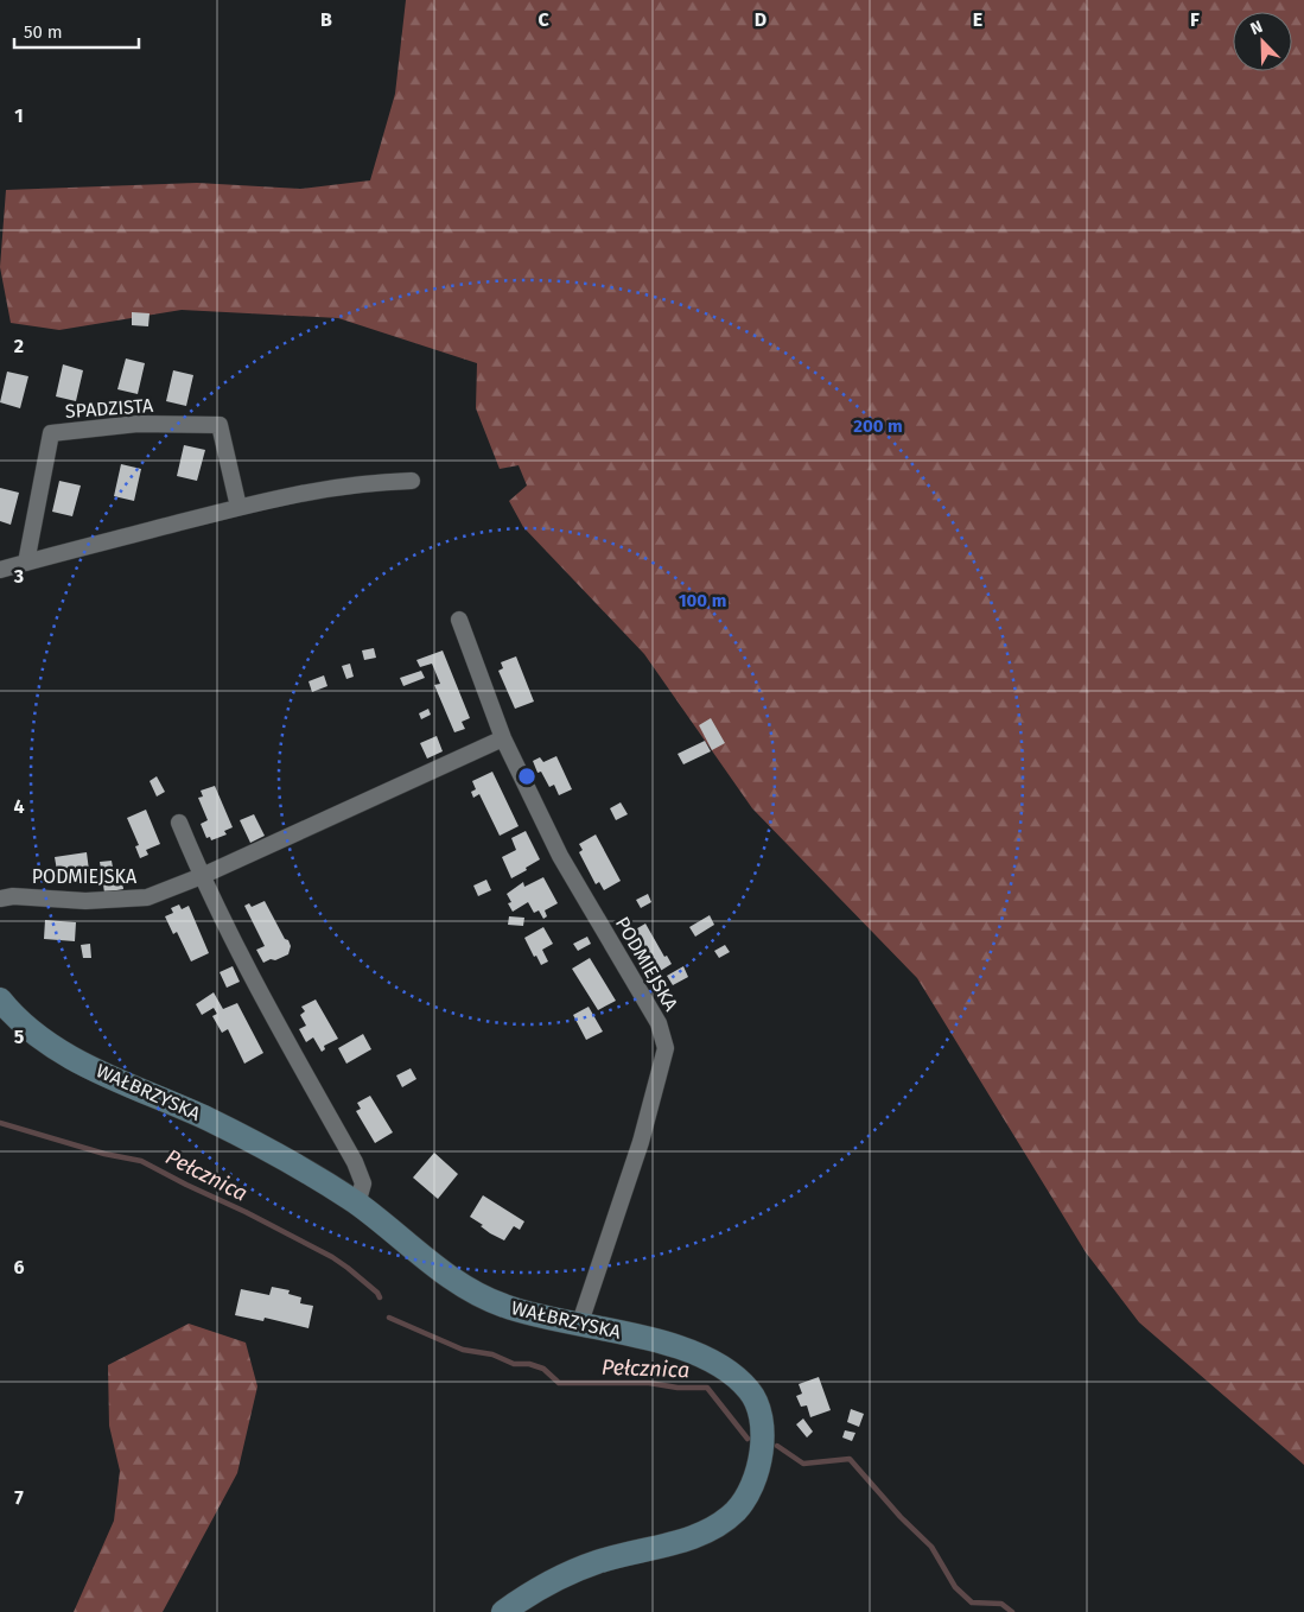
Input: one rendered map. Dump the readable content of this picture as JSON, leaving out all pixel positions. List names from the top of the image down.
{
  "streets": {
    "main road": ["WAŁBRZYSKA"],
    "street": ["SPADZISTA", "PODMIEJSKA"]
  },
  "crossings": [
    ["PODMIEJSKA", "WAŁBRZYSKA"]
  ],
  "water": ["Pełcznica"],
  "scale_bar": "50 m",
  "north": "top left",
  "grid": {
    "columns": [
      "B",
      "C",
      "D",
      "E",
      "F"
    ],
    "rows": [
      "1",
      "2",
      "3",
      "4",
      "5",
      "6",
      "7"
    ]
  },
  "rings": ["200 m", "100 m"]
}
